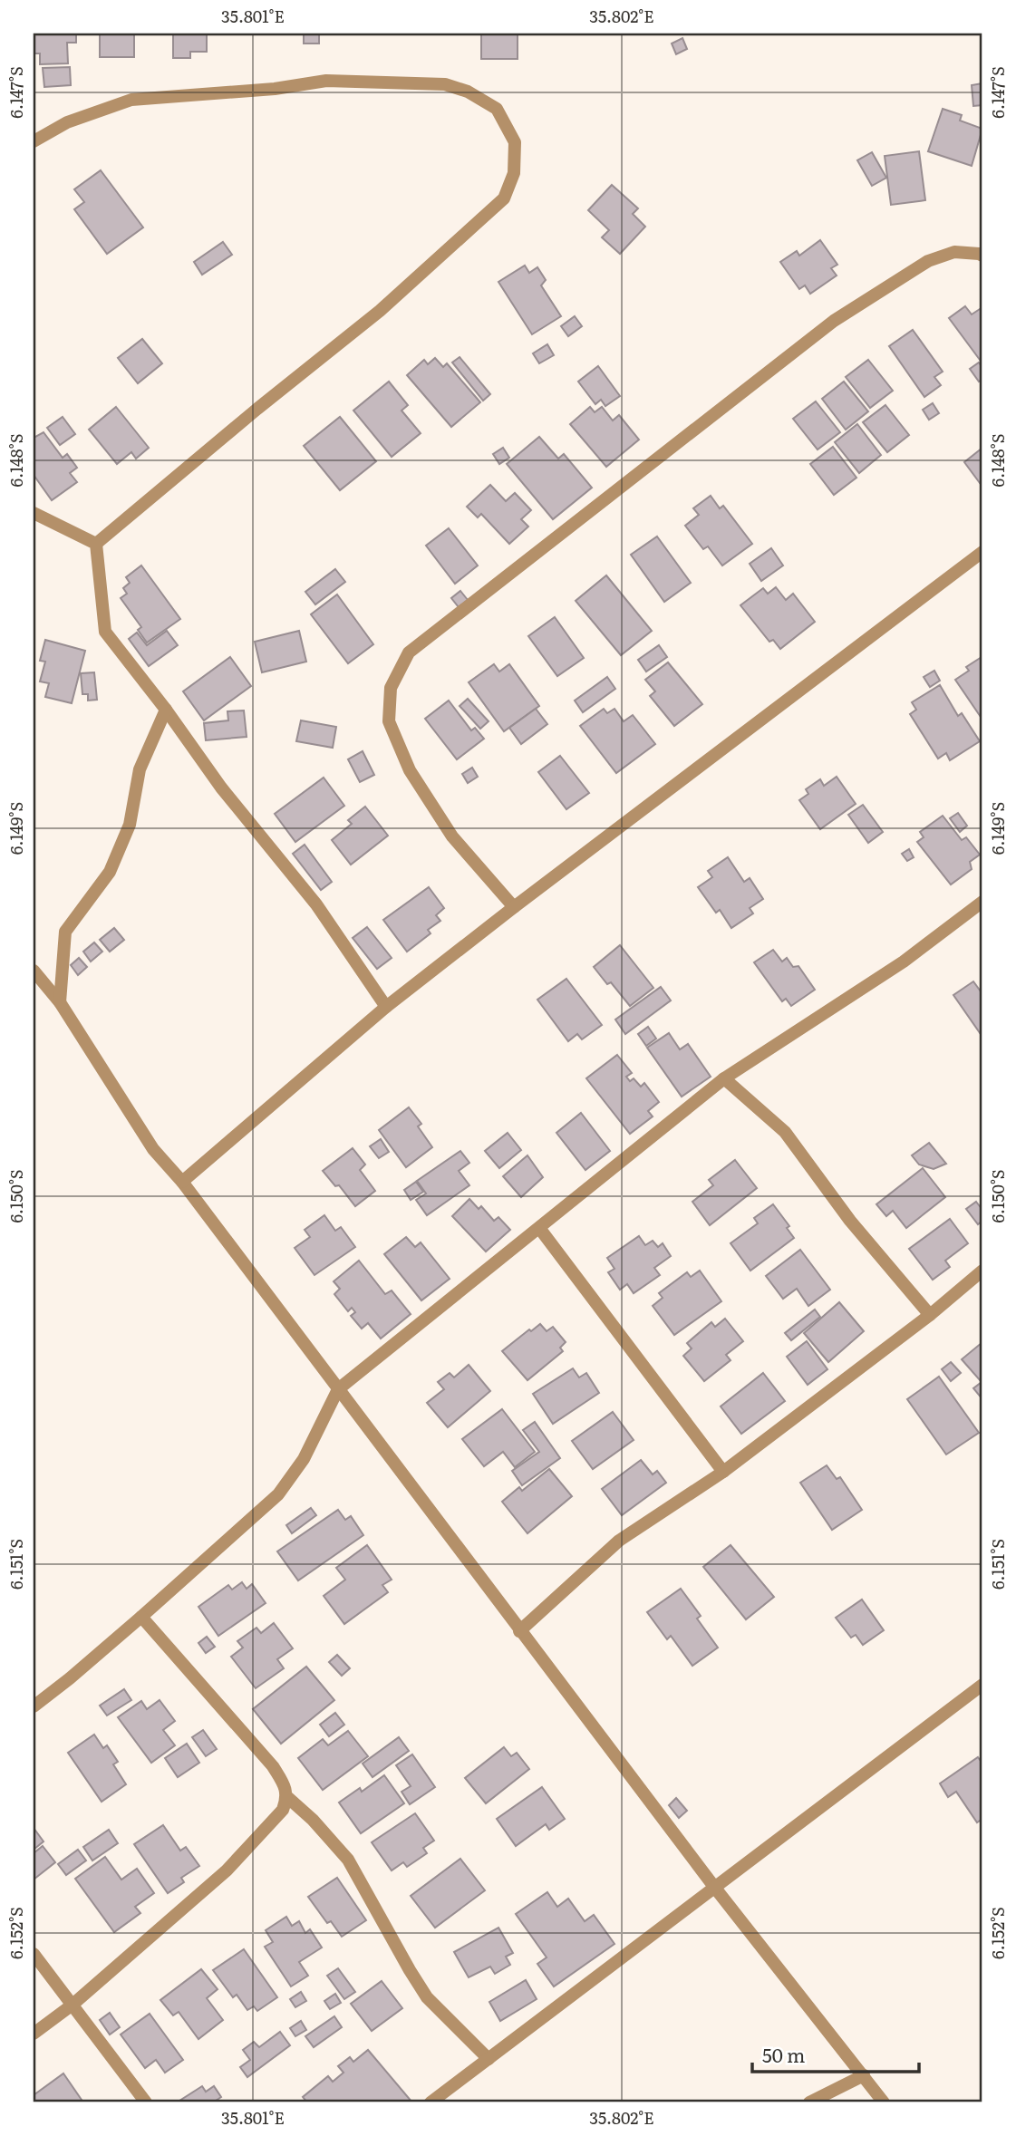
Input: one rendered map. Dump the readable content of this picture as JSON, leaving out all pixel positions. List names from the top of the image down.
{
  "scale_bar": "50 m",
  "coordinates": [
    "35.801°E",
    "35.802°E",
    "6.147°S",
    "6.148°S",
    "6.149°S",
    "6.150°S",
    "6.151°S",
    "6.152°S"
  ]
}
